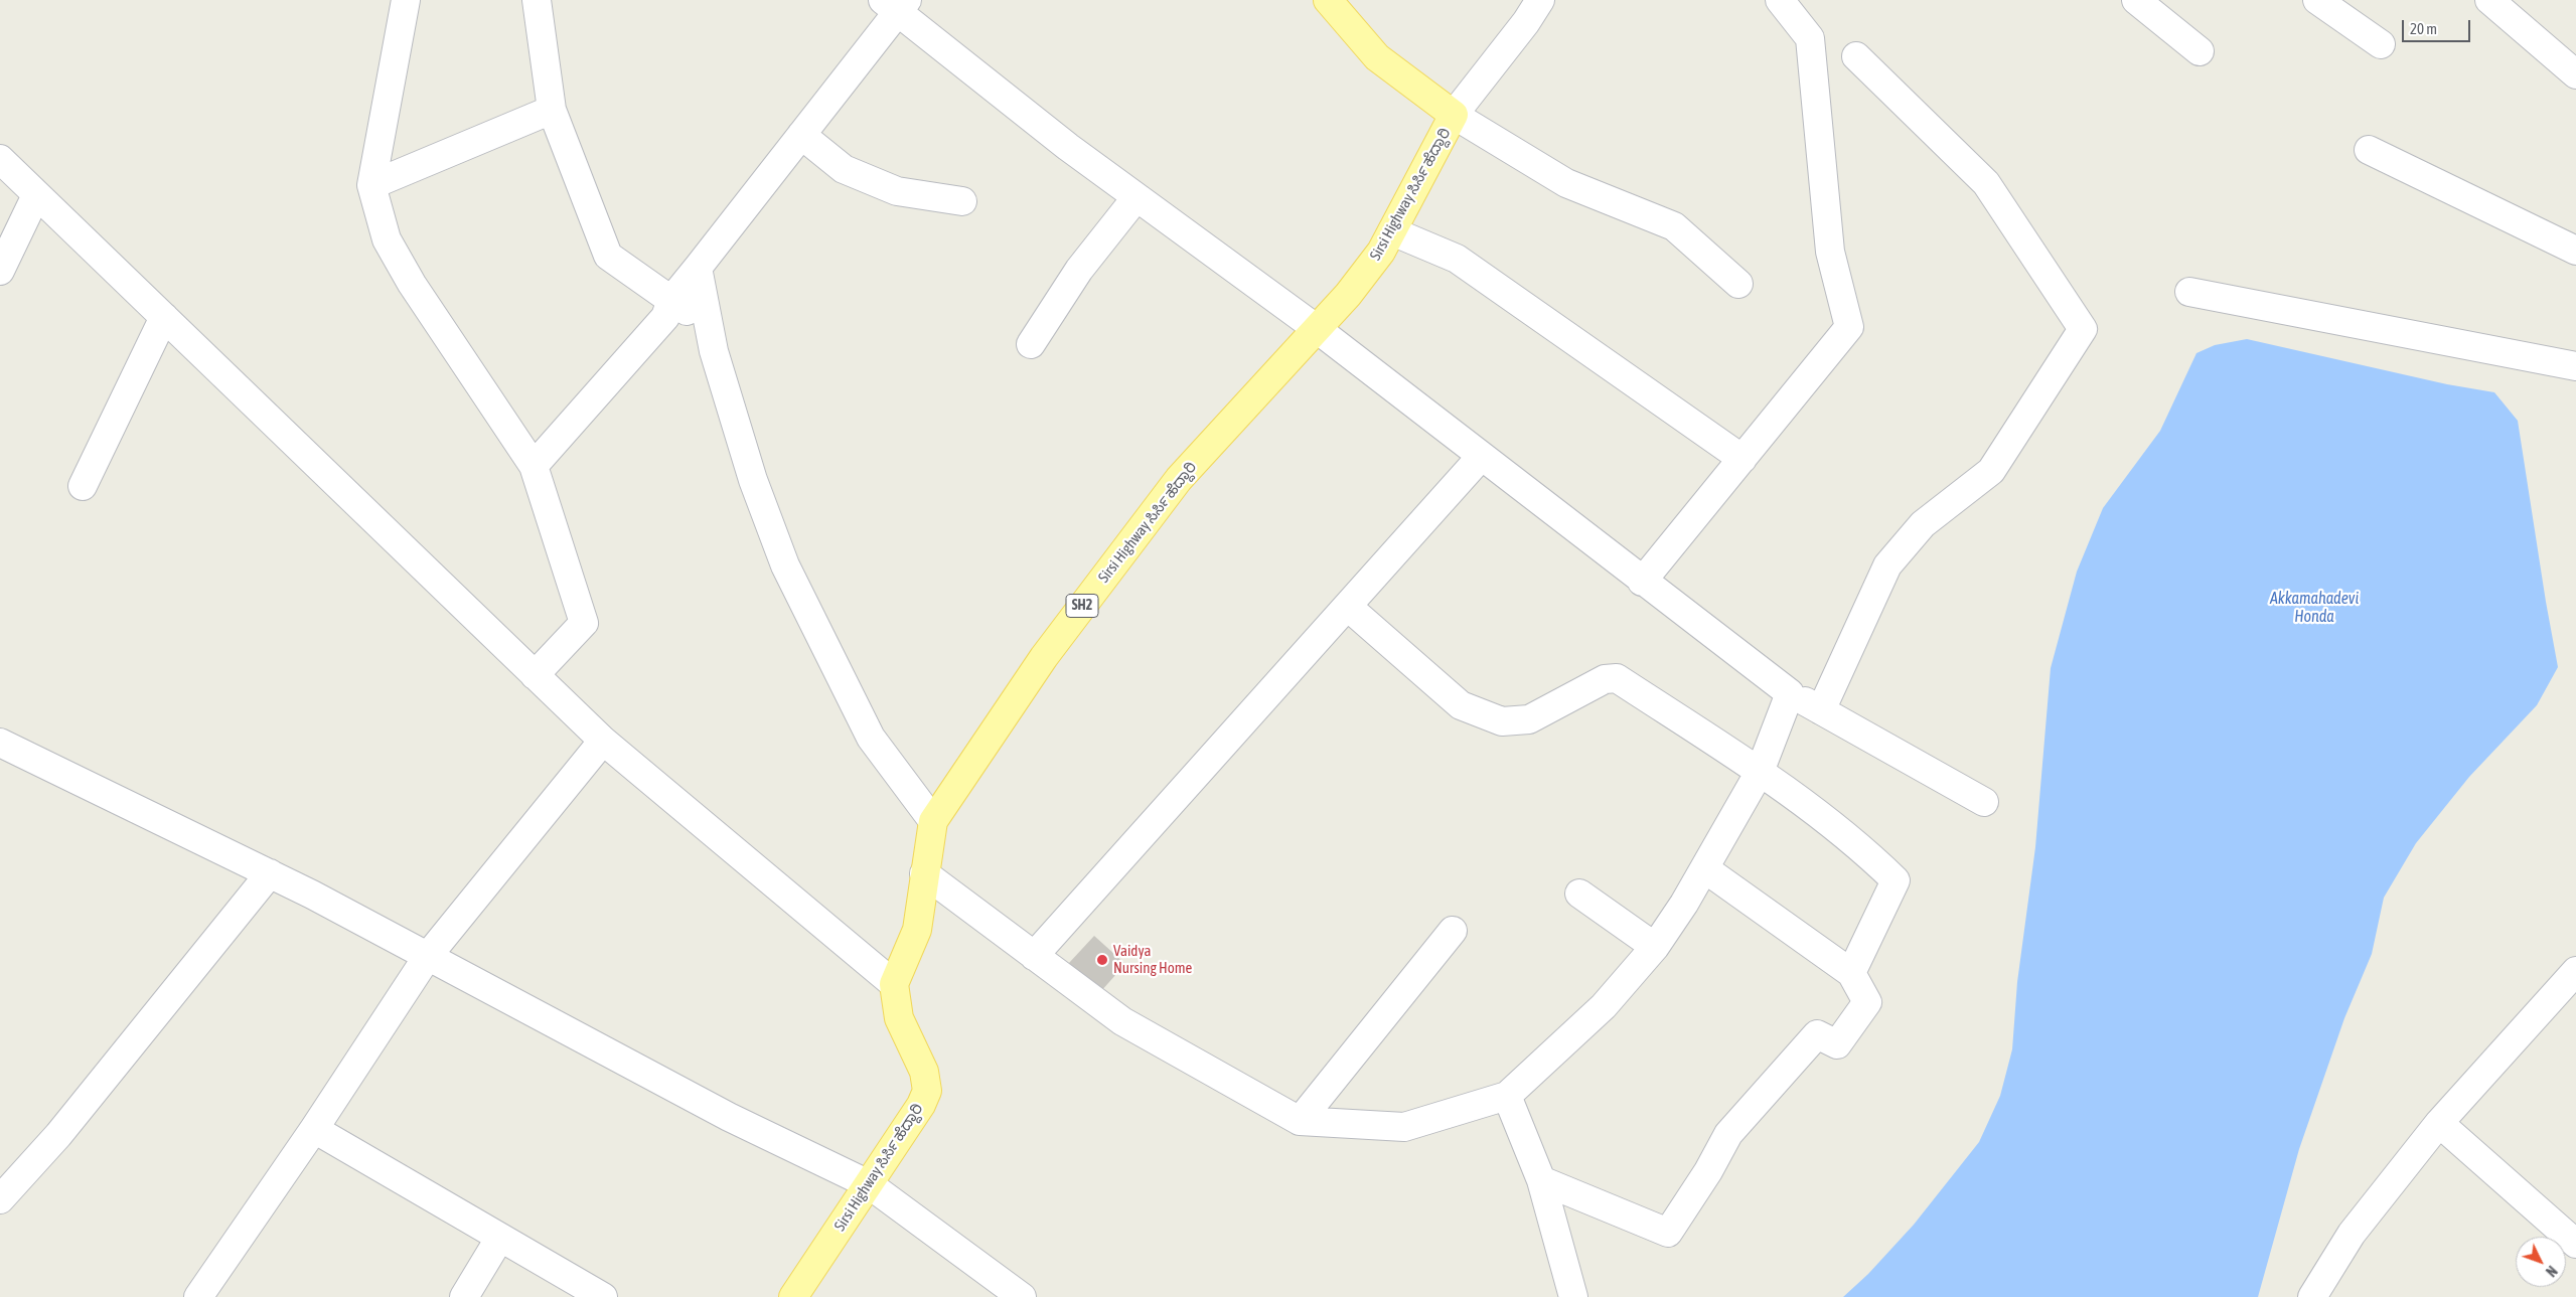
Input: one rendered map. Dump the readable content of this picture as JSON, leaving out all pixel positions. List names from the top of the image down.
{
  "streets": {
    "main road": ["Sirsi Highway ಸಿರ್ಸಿ ಹೆದ್ದಾರಿ", "SH2"]
  },
  "water": ["Akkamahadevi Honda"],
  "places": ["Vaidya Nursing Home"],
  "scale_bar": "20 m",
  "north": "bottom right"
}
